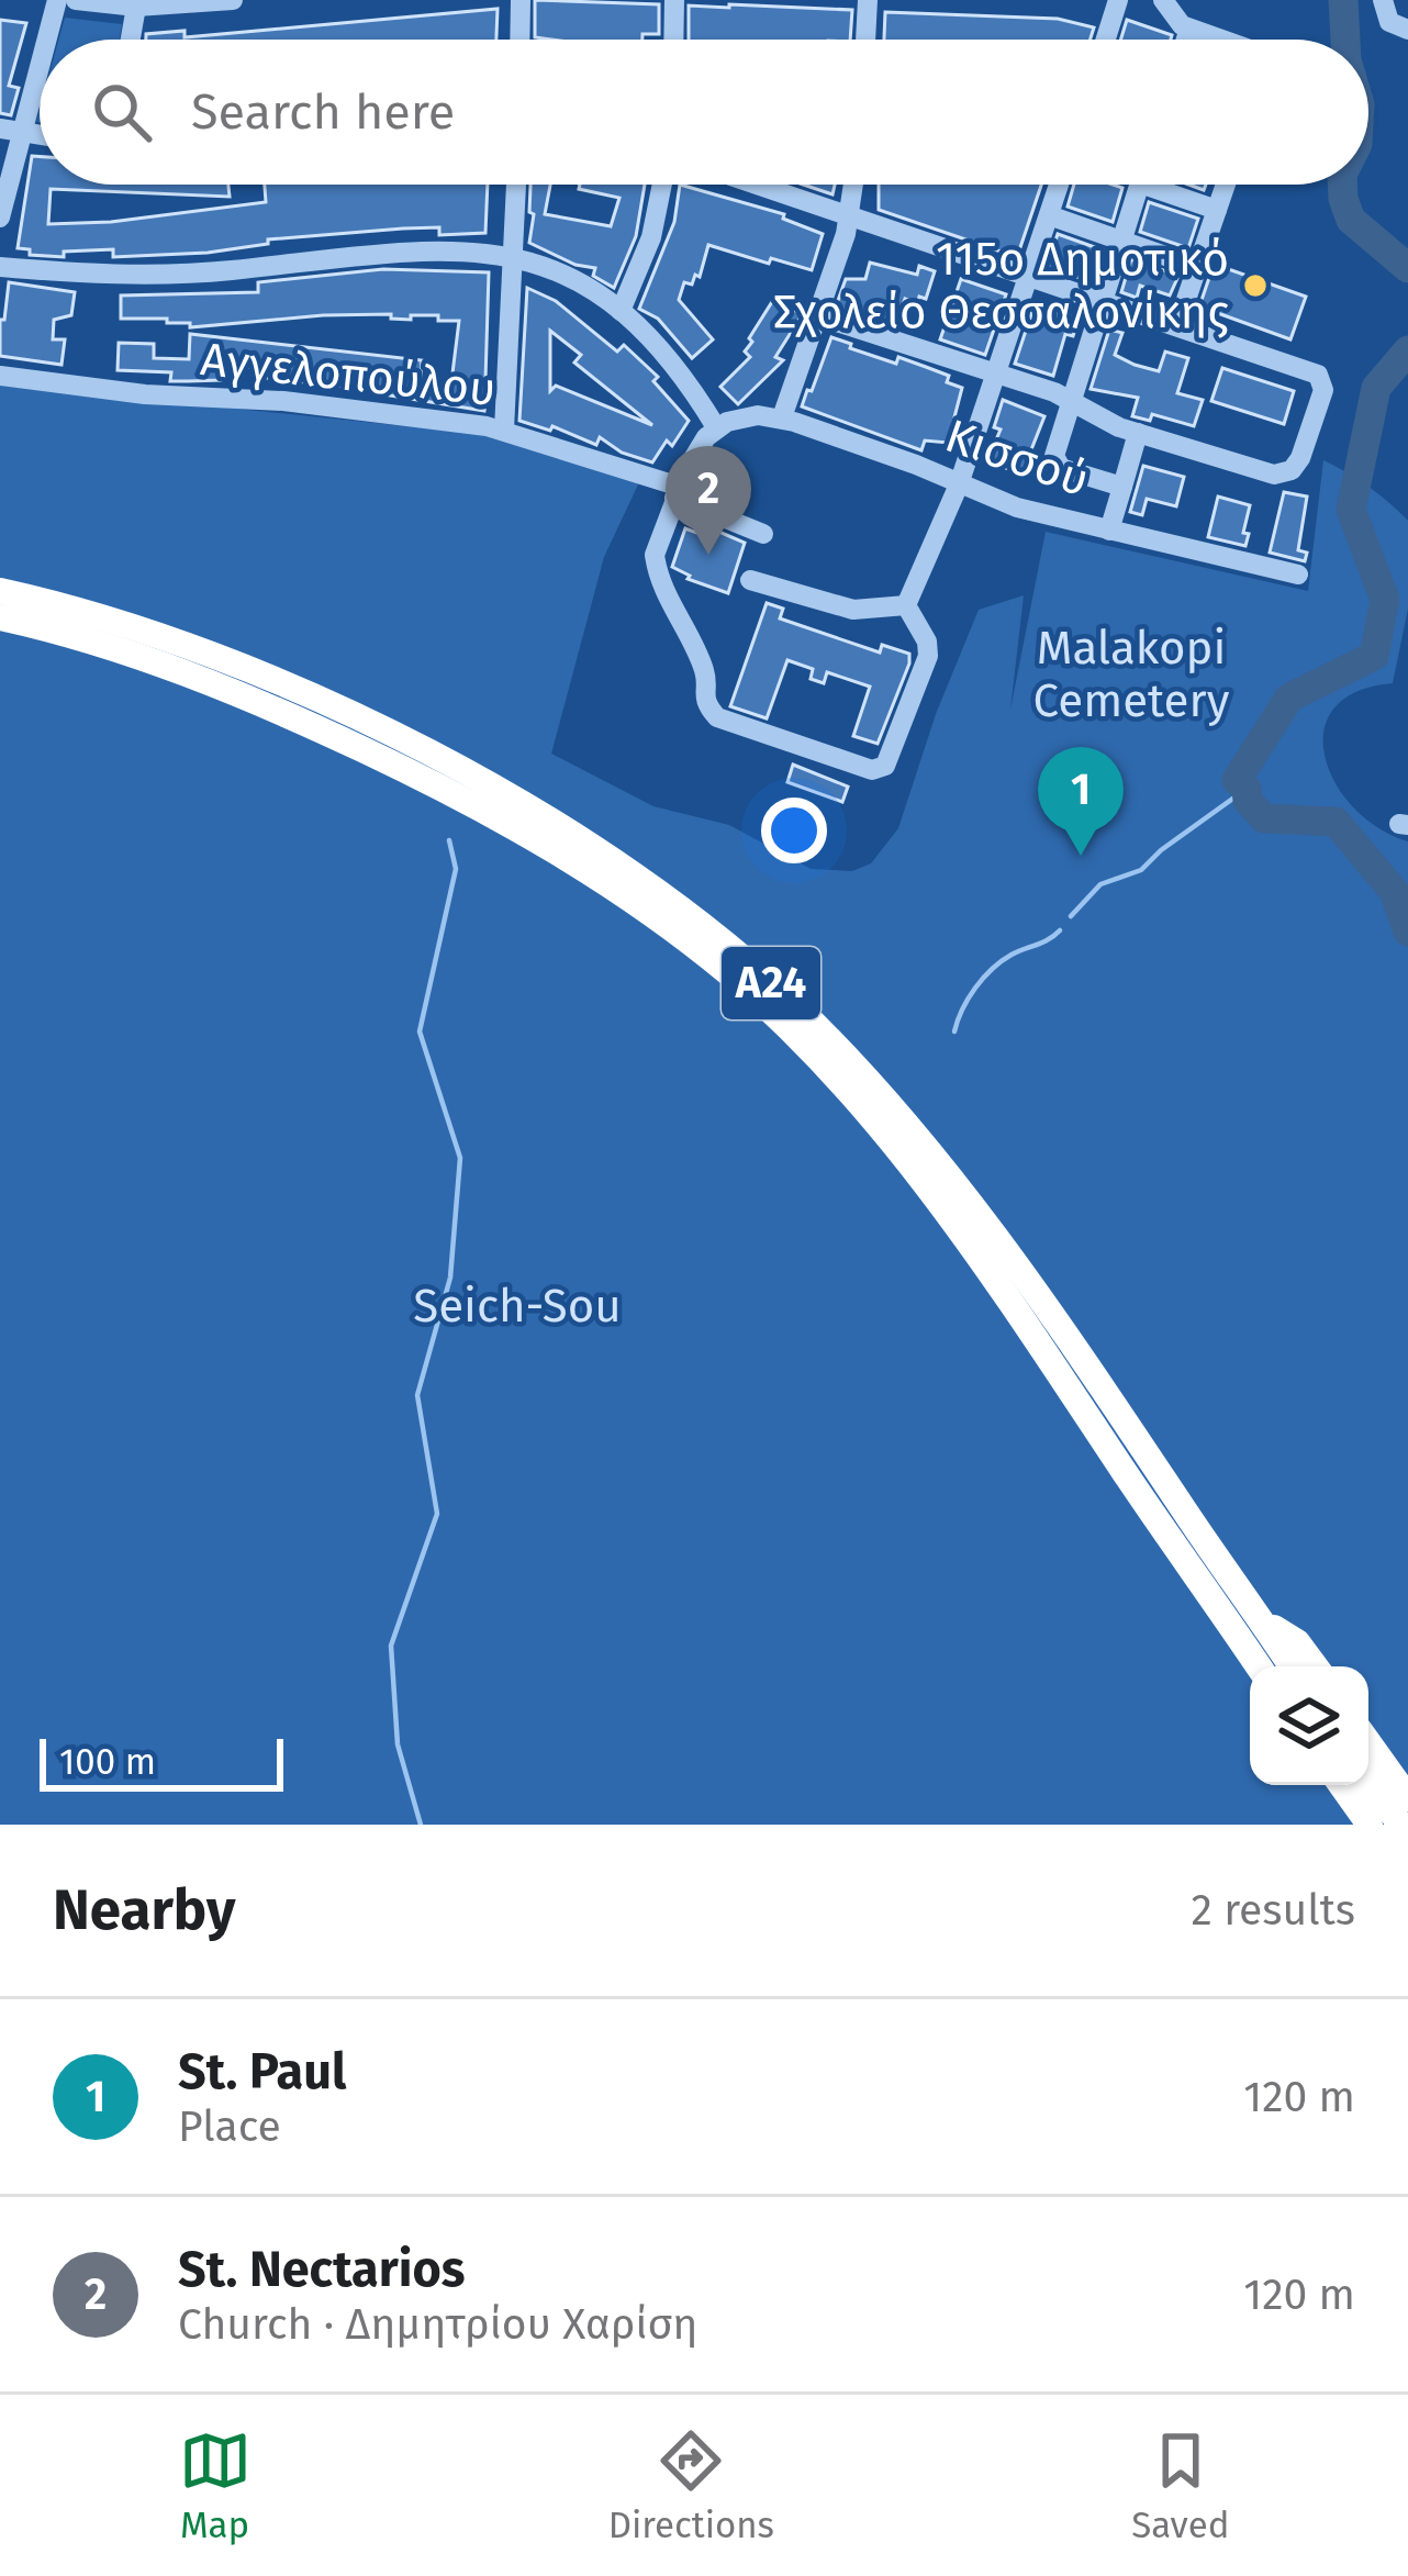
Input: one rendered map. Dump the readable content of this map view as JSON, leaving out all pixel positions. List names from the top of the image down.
{
  "streets": {
    "highway": ["Α24"],
    "street": ["Αγγελοπούλου", "Κισσού"]
  },
  "parks": ["Malakopi Cemetery", "Seich-Sou"],
  "places": ["115o Δημοτικό Σχολείο Θεσσαλονίκης"],
  "scale_bar": "100 m",
  "page": {
    "search": "Search here",
    "pins": ["2", "1"],
    "scale": "100 m",
    "heading": ["Nearby", "2 results"],
    "list": [
      {
        "mark": "1",
        "name": "St. Paul",
        "note": "Place",
        "value": "120 m"
      },
      {
        "mark": "2",
        "name": "St. Nectarios",
        "note": "Church · Δημητρίου Χαρίση",
        "value": "120 m"
      }
    ],
    "nav": ["Map", "Directions", "Saved"]
  }
}
